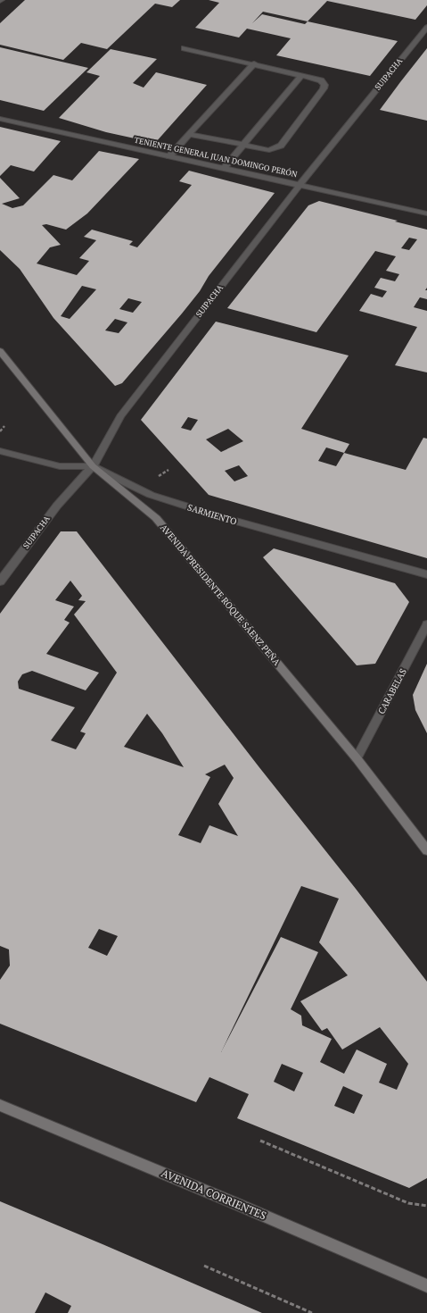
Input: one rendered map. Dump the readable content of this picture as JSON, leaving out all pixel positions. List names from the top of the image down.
{
  "streets": {
    "main road": ["AVENIDA PRESIDENTE ROQUE SÁENZ PEÑA", "AVENIDA CORRIENTES"],
    "street": [
      "SUIPACHA",
      "TENIENTE GENERAL JUAN DOMINGO PERÓN",
      "SARMIENTO",
      "CARABELAS"
    ]
  },
  "crossings": [
    ["SUIPACHA", "TENIENTE GENERAL JUAN DOMINGO PERÓN"],
    ["SUIPACHA", "SARMIENTO"],
    ["SUIPACHA", "AVENIDA PRESIDENTE ROQUE SÁENZ PEÑA"],
    ["SARMIENTO", "AVENIDA PRESIDENTE ROQUE SÁENZ PEÑA"],
    ["AVENIDA PRESIDENTE ROQUE SÁENZ PEÑA", "CARABELAS"]
  ]
}
